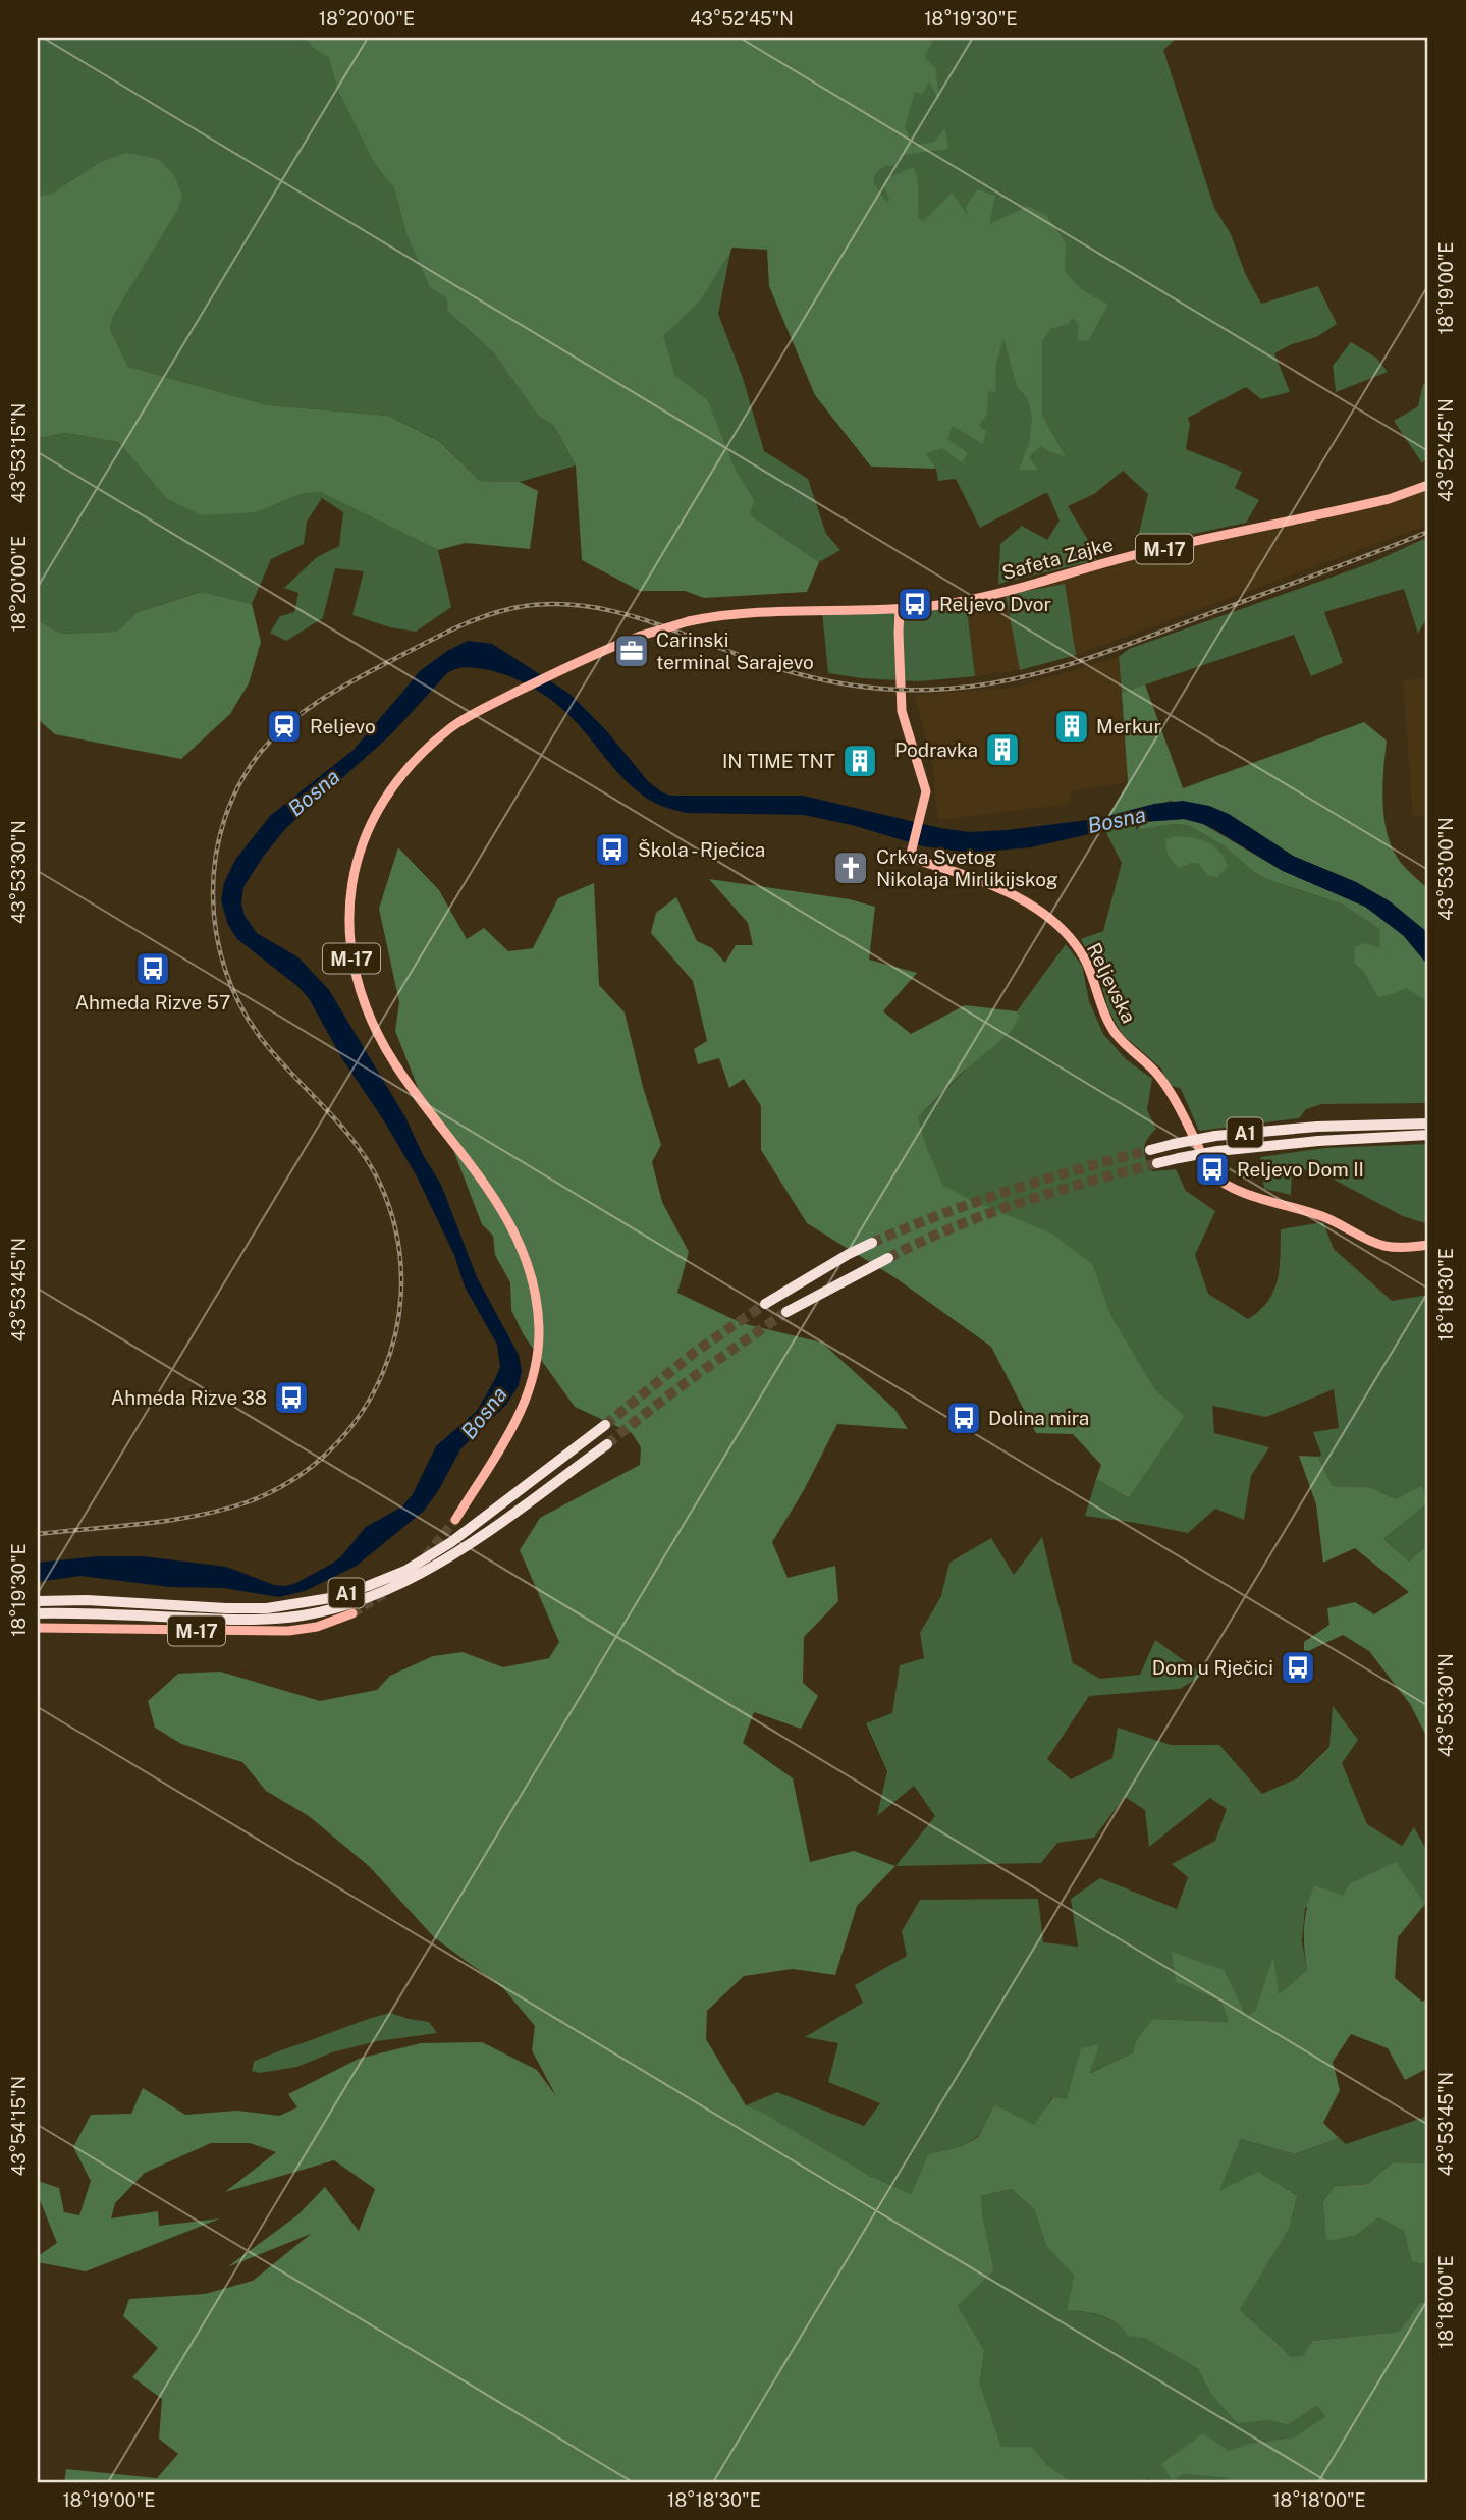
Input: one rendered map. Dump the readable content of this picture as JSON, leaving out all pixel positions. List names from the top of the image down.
{
  "streets": {
    "highway": ["A1"],
    "main road": ["M-17", "Safeta Zajke", "Reljevska"]
  },
  "crossings": [
    ["Safeta Zajke", "Reljevska"]
  ],
  "water": ["Bosna"],
  "places": {
    "bus stop": [
      "Reljevo Dvor",
      "Škola - Rječica",
      "Ahmeda Rizve 57",
      "Reljevo Dom II",
      "Ahmeda Rizve 38",
      "Dolina mira",
      "Dom u Rječici"
    ],
    "office": ["Carinski terminal Sarajevo"],
    "station": ["Reljevo"],
    "building": ["Merkur", "Podravka", "IN TIME TNT"],
    "church": ["Crkva Svetog Nikolaja Mirlikijskog"]
  },
  "coordinates": [
    "18°20'00\"E",
    "43°52'45\"N",
    "18°19'30\"E",
    "18°19'00\"E",
    "43°53'15\"N",
    "43°53'00\"N",
    "43°53'30\"N",
    "43°53'45\"N",
    "18°18'30\"E",
    "43°54'15\"N",
    "18°18'00\"E"
  ]
}
